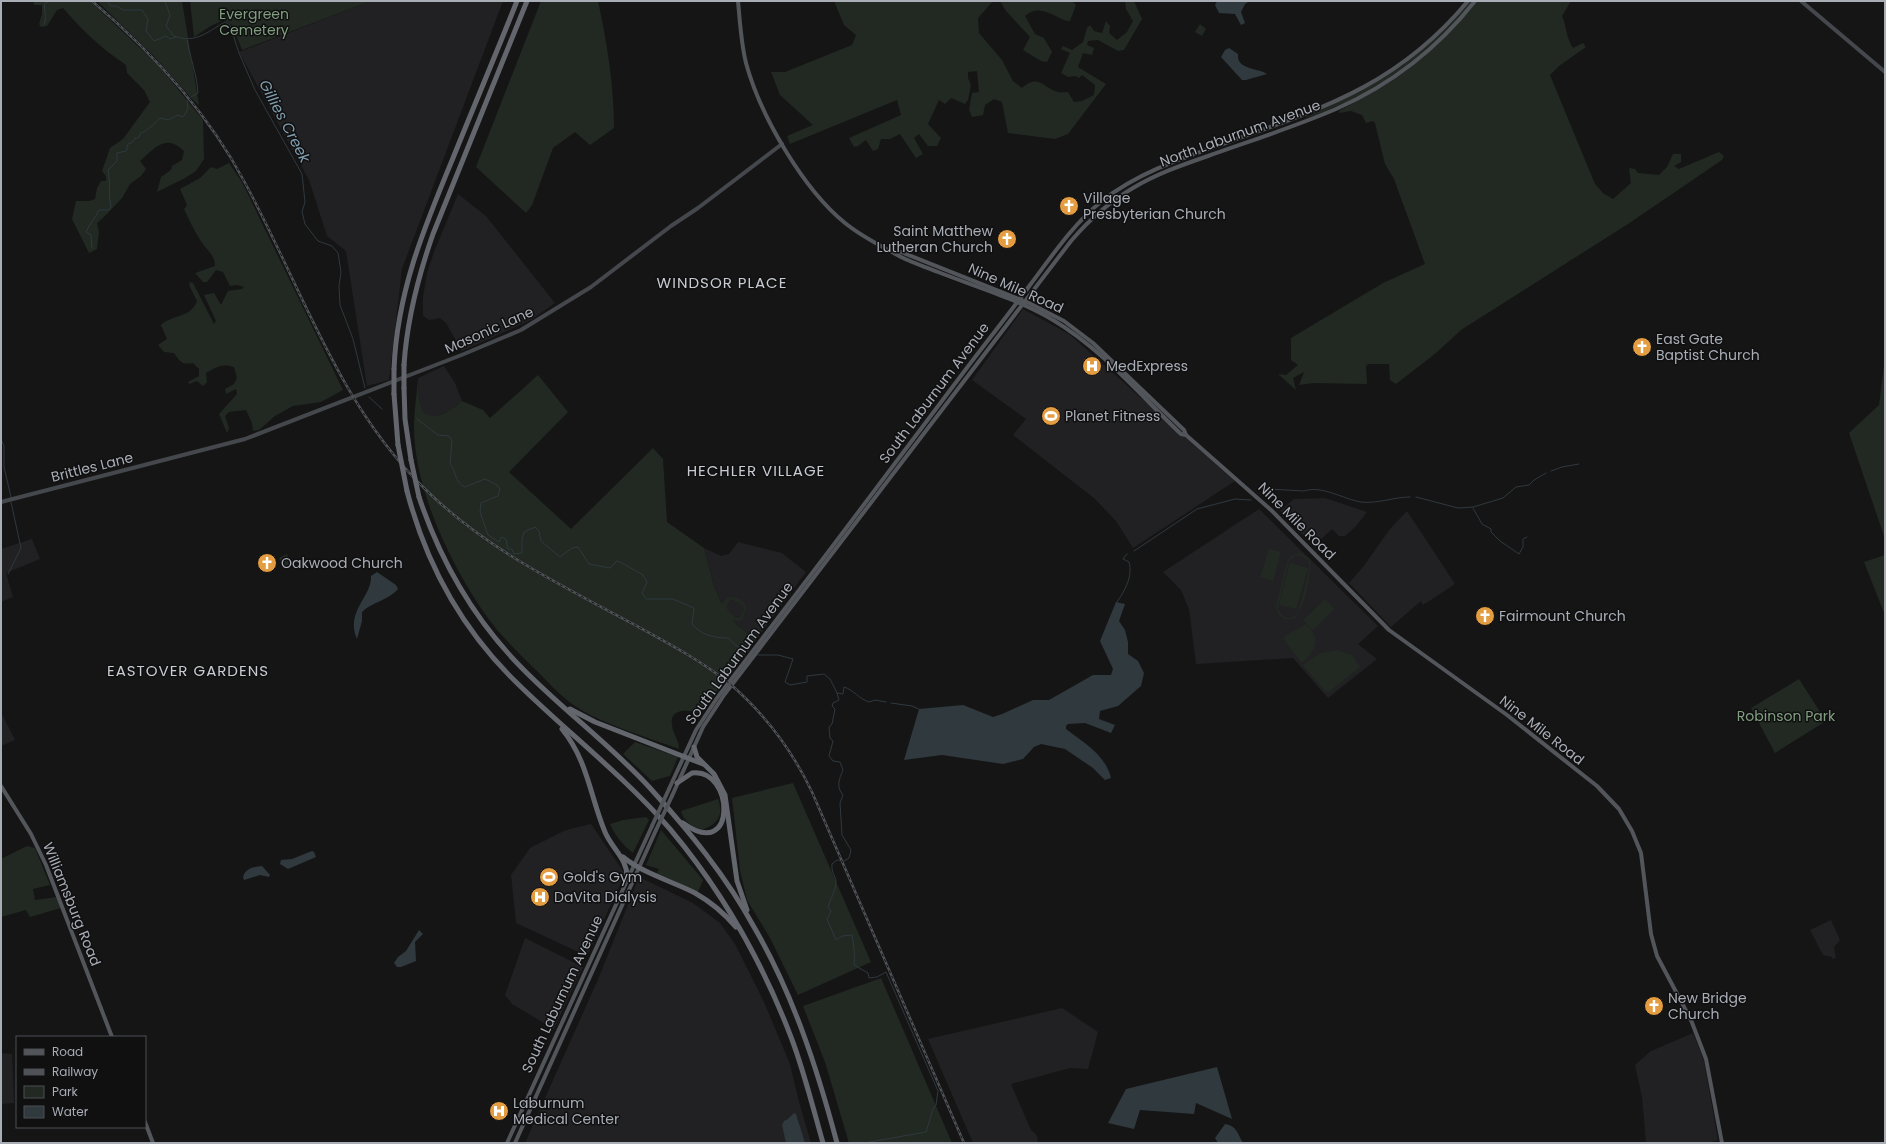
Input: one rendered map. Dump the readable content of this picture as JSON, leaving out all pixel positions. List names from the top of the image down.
{
  "streets": {
    "main road": [
      "North Laburnum Avenue",
      "Nine Mile Road",
      "Masonic Lane",
      "South Laburnum Avenue",
      "Brittles Lane",
      "Williamsburg Road"
    ]
  },
  "crossings": [
    ["North Laburnum Avenue", "Nine Mile Road"],
    ["North Laburnum Avenue", "South Laburnum Avenue"],
    ["Nine Mile Road", "Masonic Lane"],
    ["Nine Mile Road", "South Laburnum Avenue"],
    ["Masonic Lane", "Brittles Lane"]
  ],
  "districts": ["WINDSOR PLACE", "HECHLER VILLAGE", "EASTOVER GARDENS"],
  "water": ["Gillies Creek"],
  "parks": ["Evergreen Cemetery", "Robinson Park"],
  "places": {
    "church": [
      "Village Presbyterian Church",
      "Saint Matthew Lutheran Church",
      "East Gate Baptist Church",
      "Oakwood Church",
      "Fairmount Church",
      "New Bridge Church"
    ],
    "hospital": ["MedExpress", "DaVita Dialysis", "Laburnum Medical Center"],
    "sports": ["Planet Fitness", "Gold's Gym"]
  },
  "legend": [
    "Road",
    "Railway",
    "Park",
    "Water"
  ]
}
